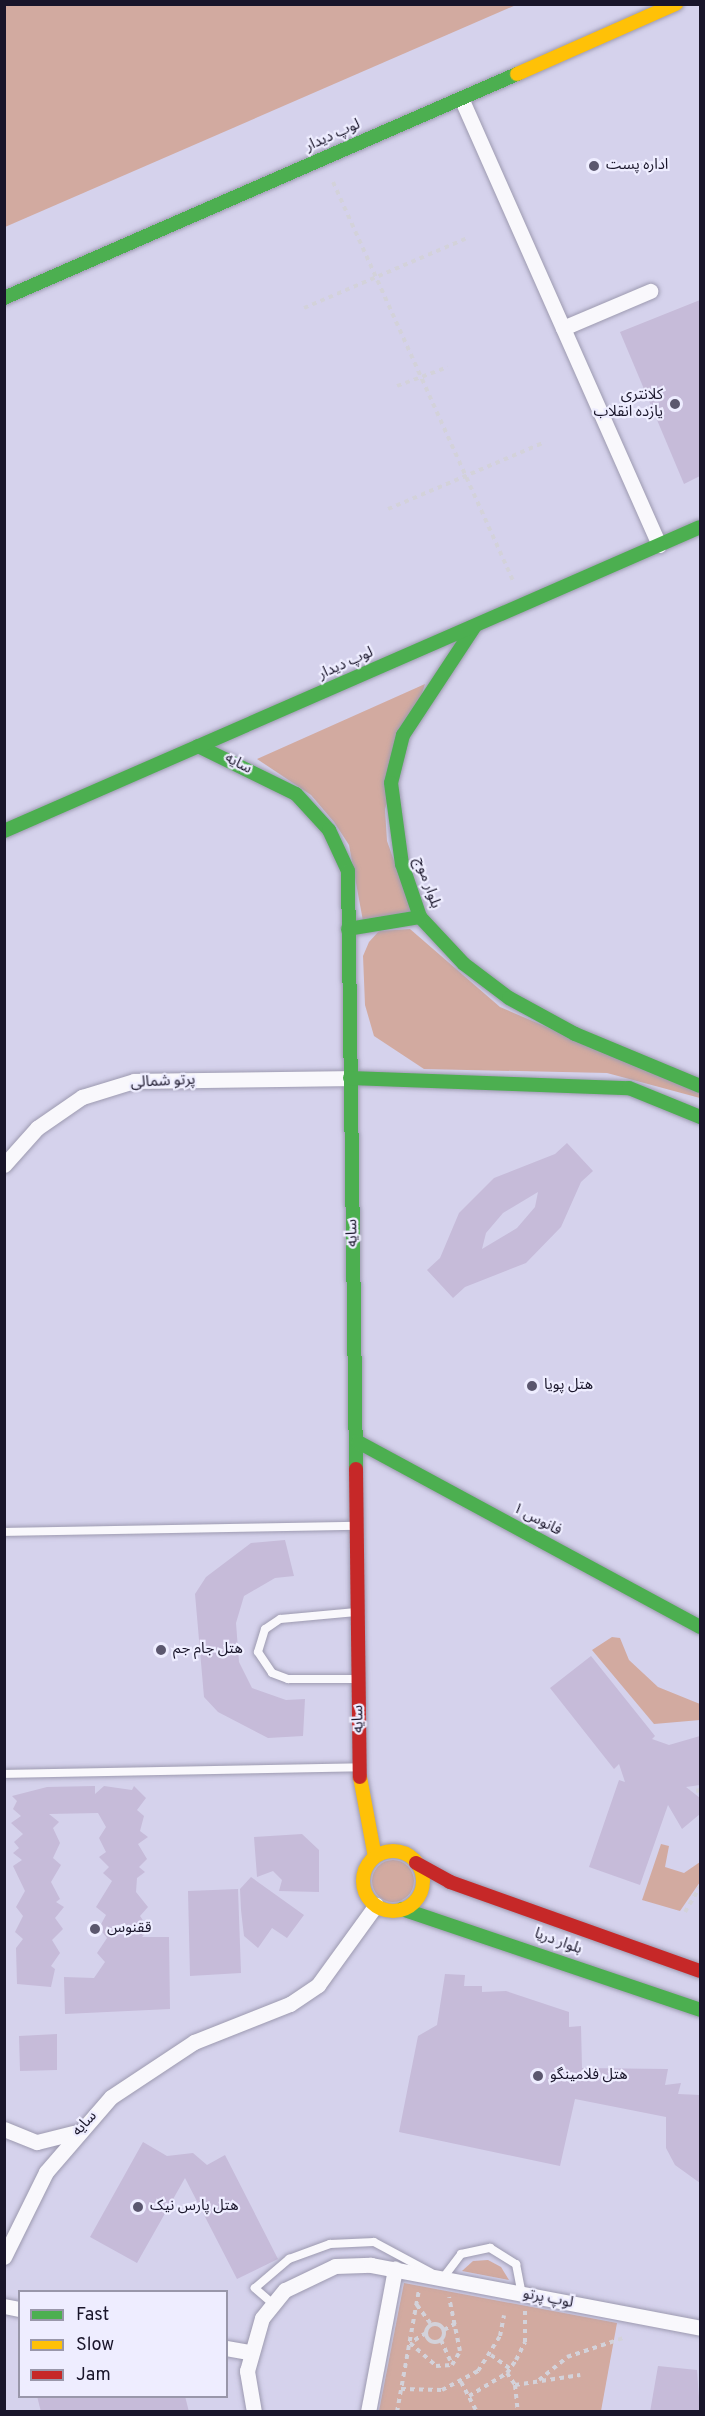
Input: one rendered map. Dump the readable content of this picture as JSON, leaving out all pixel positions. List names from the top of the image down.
{
  "streets": {
    "street": [
      "لوپ دیدار",
      "سایه",
      "بلوار موج",
      "پرتو شمالی",
      "فانوس ۱",
      "بلوار دریا",
      "لوپ پرتو"
    ]
  },
  "crossings": [
    ["لوپ دیدار", "سایه"],
    ["لوپ دیدار", "بلوار موج"],
    ["سایه", "پرتو شمالی"],
    ["سایه", "فانوس ۱"],
    ["سایه", "بلوار دریا"]
  ],
  "places": [
    "اداره پست",
    "کلانتری یازده انقلاب",
    "هتل پویا",
    "هتل جام جم",
    "ققنوس",
    "هتل فلامینگو",
    "هتل پارس نیک"
  ],
  "legend": ["Fast", "Slow", "Jam"]
}
